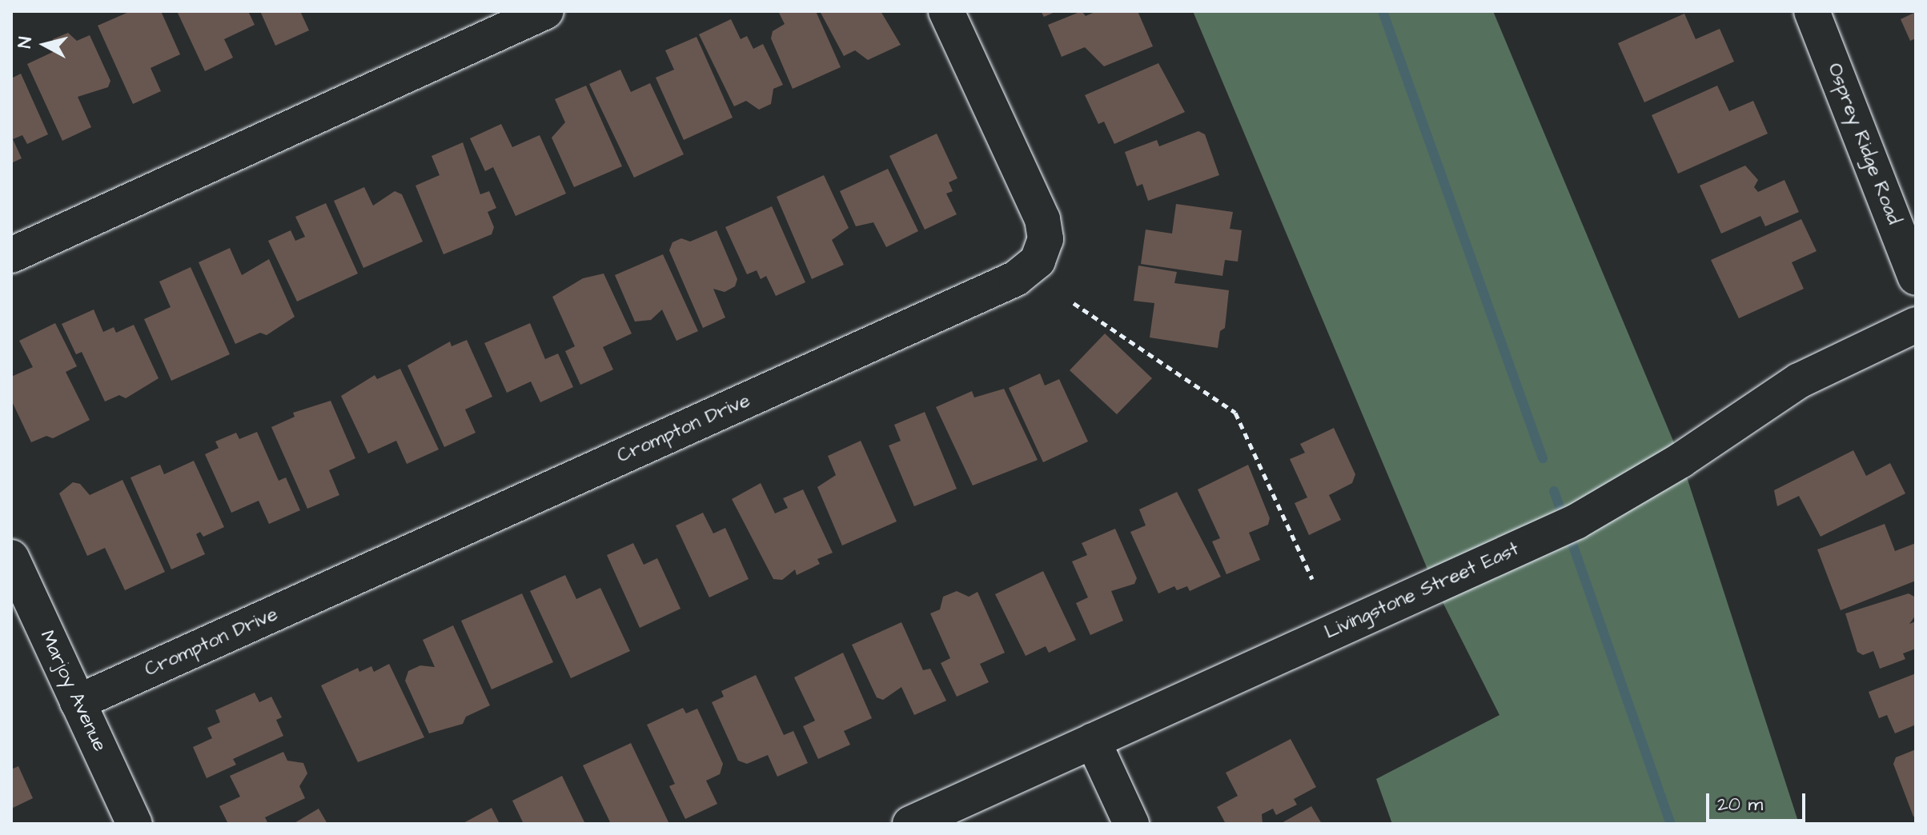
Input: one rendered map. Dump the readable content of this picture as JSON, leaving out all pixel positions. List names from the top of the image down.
{
  "streets": {
    "street": [
      "Osprey Ridge Road",
      "Crompton Drive",
      "Livingstone Street East",
      "Marjoy Avenue"
    ]
  },
  "crossings": [
    ["Crompton Drive", "Marjoy Avenue"]
  ],
  "scale_bar": "20 m",
  "north": "left"
}
